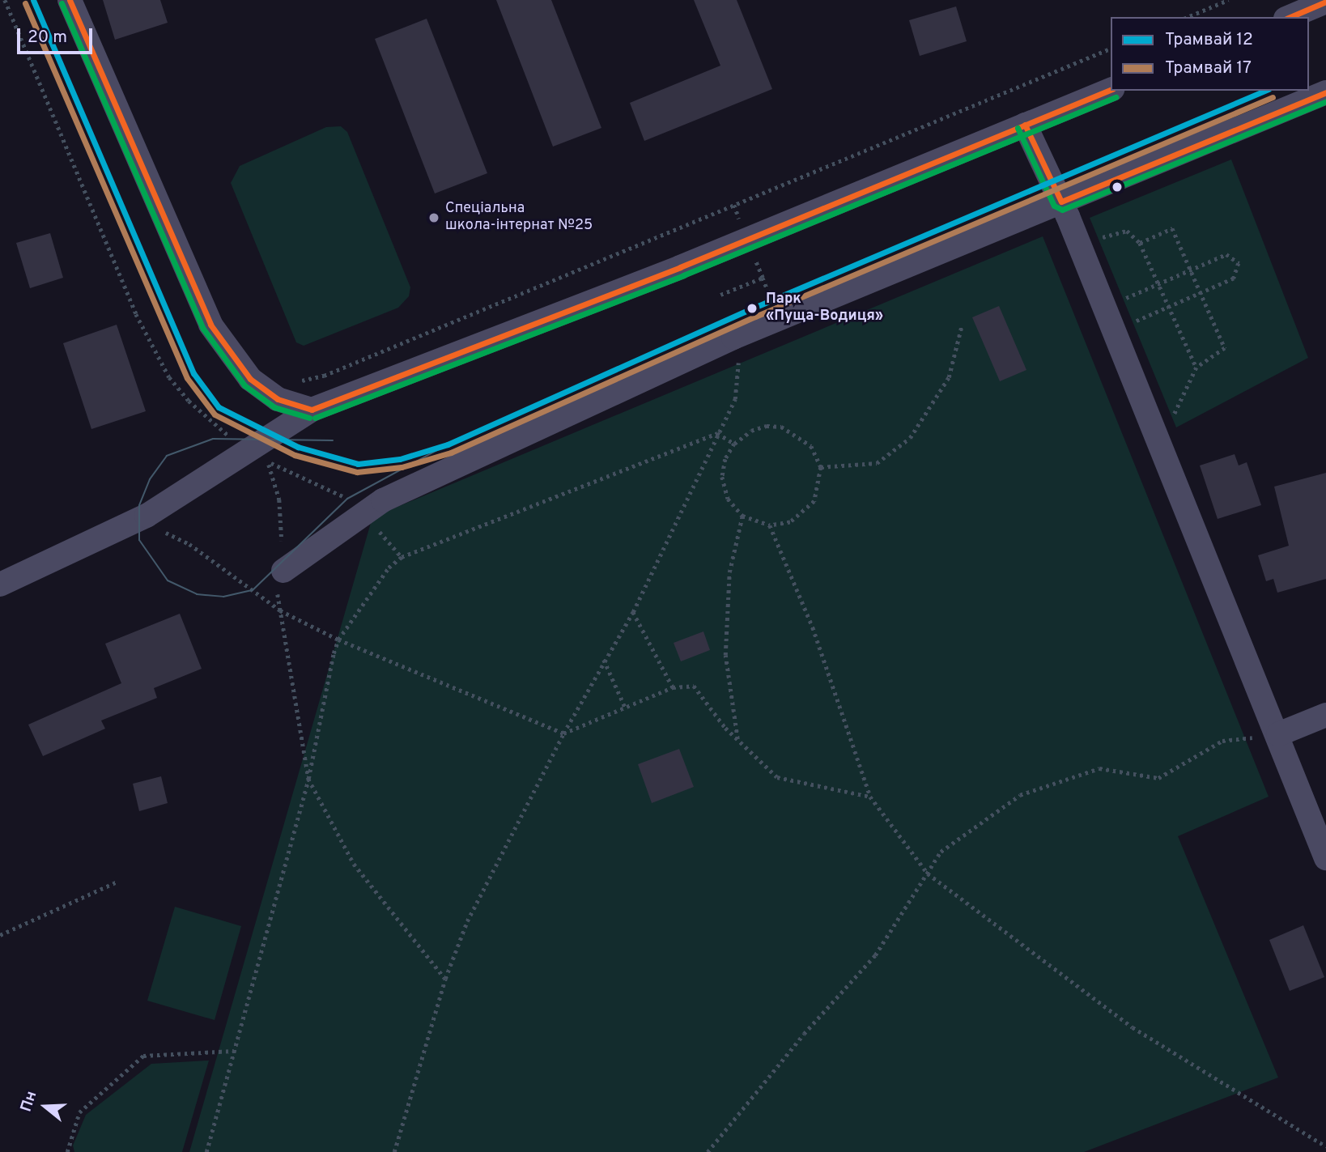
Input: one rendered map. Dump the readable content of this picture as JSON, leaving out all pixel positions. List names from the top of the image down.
{
  "places": ["Спеціальна школа-інтернат №25", "Парк «Пуща-Водиця»"],
  "lines": ["tram line 12", "tram line 17"],
  "legend": ["Трамвай 12", "Трамвай 17"],
  "scale_bar": "20 m",
  "north": "left"
}
